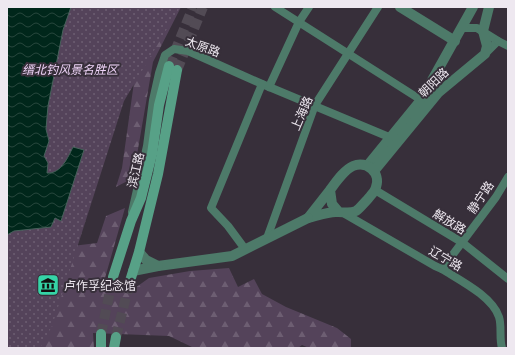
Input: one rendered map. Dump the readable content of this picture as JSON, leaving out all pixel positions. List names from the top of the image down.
{
  "streets": {
    "main road": ["滨江路"],
    "street": [
      "太原路",
      "朝阳路",
      "上海路",
      "静宁路",
      "解放路",
      "辽宁路"
    ]
  },
  "crossings": [
    ["太原路", "上海路"],
    ["太原路", "滨江路"],
    ["朝阳路", "解放路"],
    ["朝阳路", "辽宁路"],
    ["静宁路", "解放路"],
    ["静宁路", "辽宁路"],
    ["解放路", "辽宁路"]
  ],
  "parks": ["缙北钓风景名胜区"],
  "places": {
    "museum": ["卢作孚纪念馆"]
  }
}
